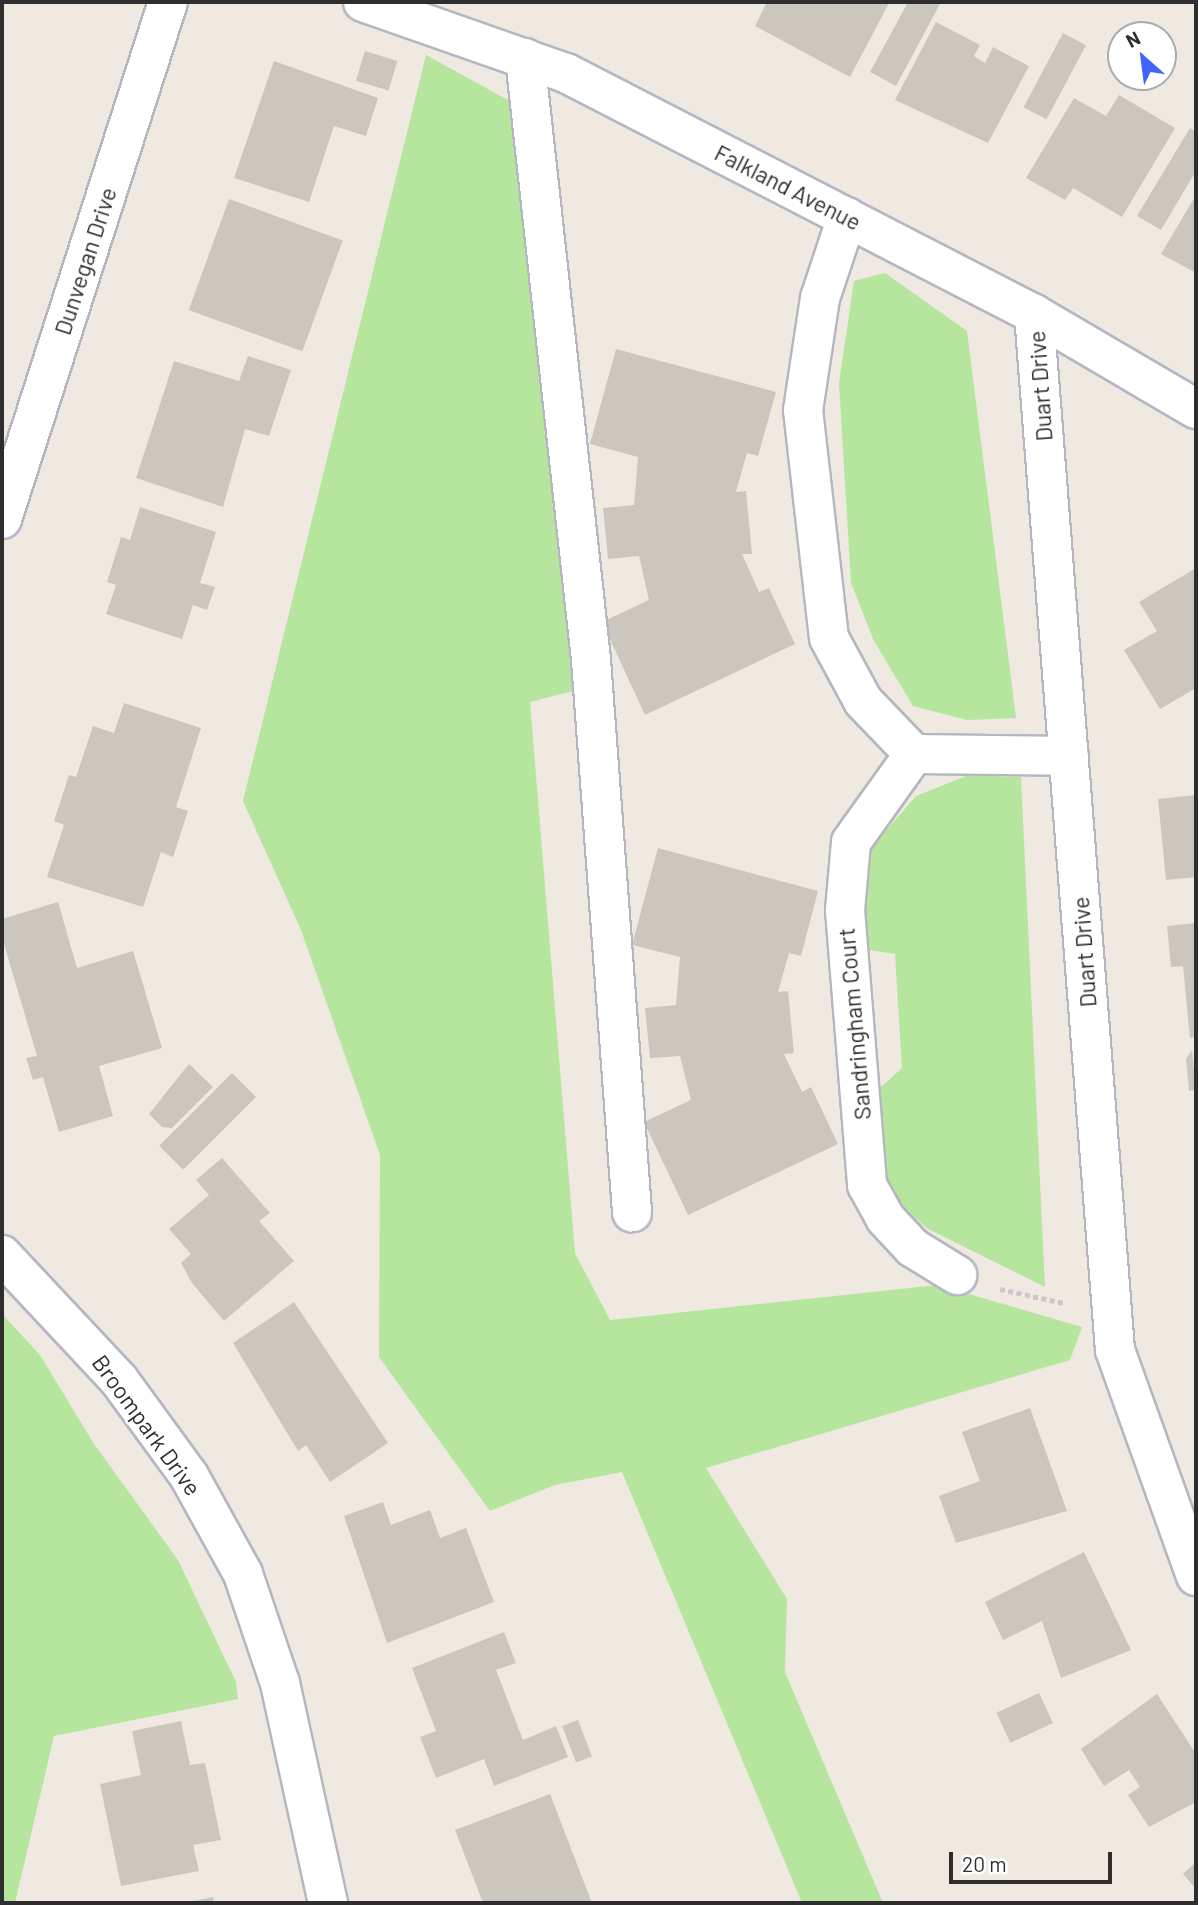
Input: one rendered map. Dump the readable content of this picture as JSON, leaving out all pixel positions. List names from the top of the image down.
{
  "streets": {
    "street": [
      "Falkland Avenue",
      "Dunvegan Drive",
      "Duart Drive",
      "Sandringham Court",
      "Broompark Drive"
    ]
  },
  "crossings": [
    ["Falkland Avenue", "Duart Drive"]
  ],
  "scale_bar": "20 m",
  "north": "top left"
}
